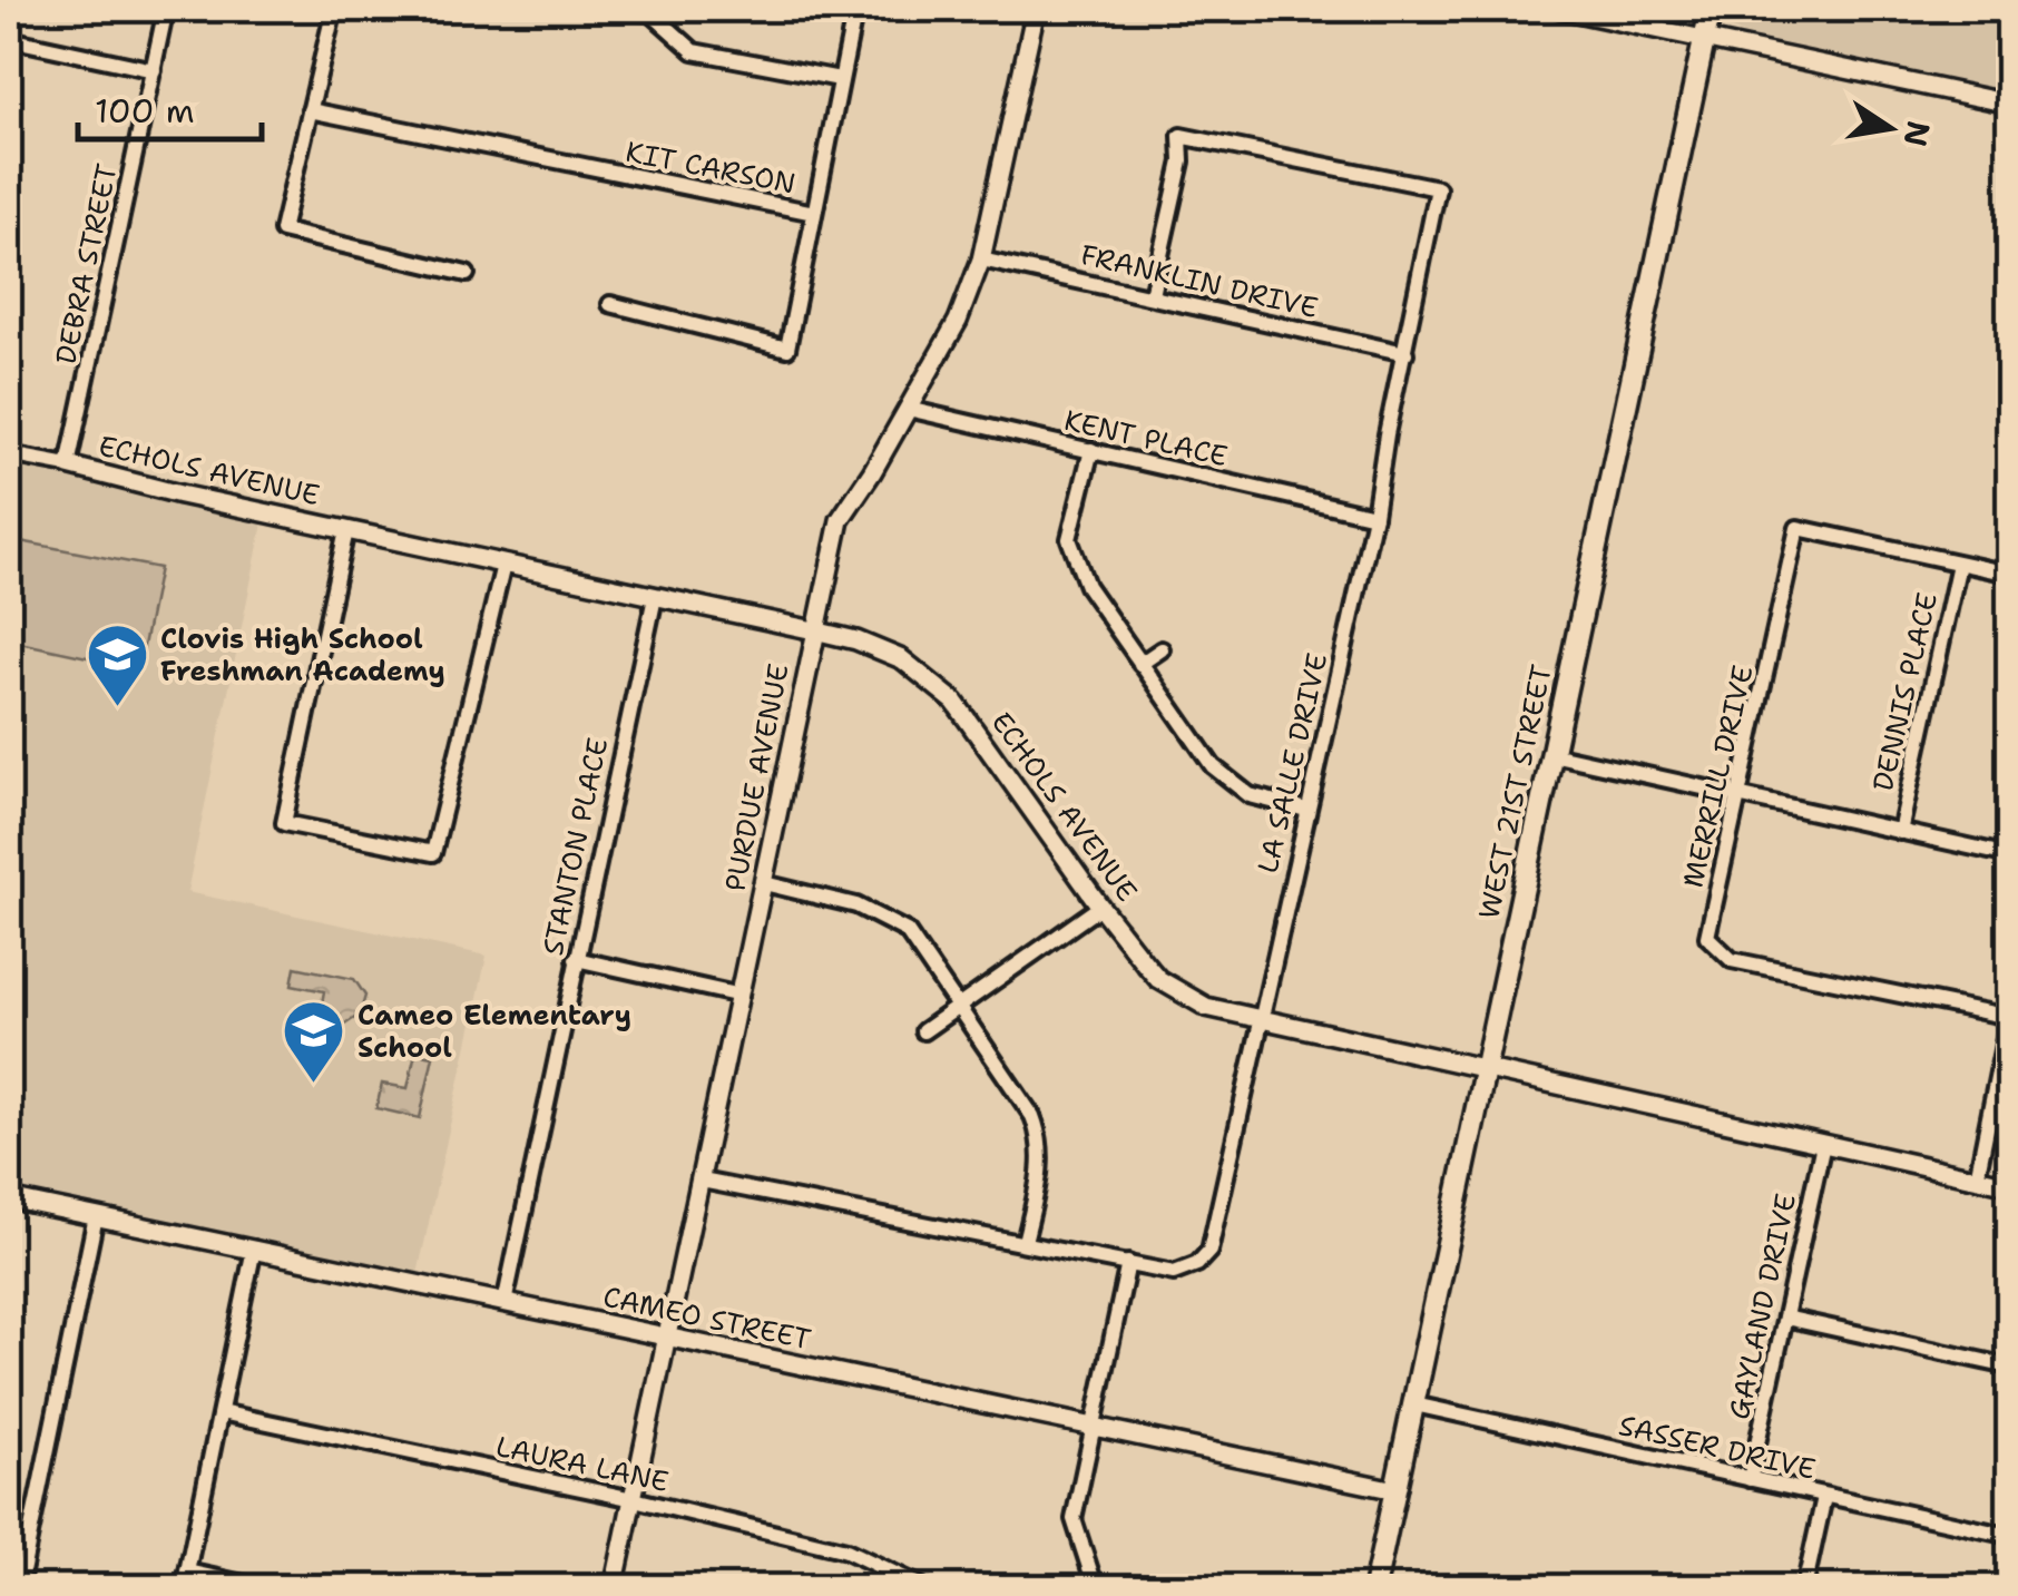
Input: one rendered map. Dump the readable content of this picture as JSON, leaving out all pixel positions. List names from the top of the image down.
{
  "streets": {
    "main road": ["WEST 21ST STREET"],
    "street": [
      "KIT CARSON",
      "DEBRA STREET",
      "FRANKLIN DRIVE",
      "KENT PLACE",
      "ECHOLS AVENUE",
      "DENNIS PLACE",
      "LA SALLE DRIVE",
      "MERRILL DRIVE",
      "PURDUE AVENUE",
      "STANTON PLACE",
      "GAYLAND DRIVE",
      "CAMEO STREET",
      "SASSER DRIVE",
      "LAURA LANE"
    ]
  },
  "crossings": [
    ["DEBRA STREET", "ECHOLS AVENUE"],
    ["FRANKLIN DRIVE", "LA SALLE DRIVE"],
    ["FRANKLIN DRIVE", "PURDUE AVENUE"],
    ["KENT PLACE", "LA SALLE DRIVE"],
    ["KENT PLACE", "PURDUE AVENUE"],
    ["ECHOLS AVENUE", "LA SALLE DRIVE"],
    ["ECHOLS AVENUE", "PURDUE AVENUE"],
    ["ECHOLS AVENUE", "WEST 21ST STREET"],
    ["ECHOLS AVENUE", "STANTON PLACE"],
    ["ECHOLS AVENUE", "GAYLAND DRIVE"],
    ["DENNIS PLACE", "MERRILL DRIVE"],
    ["LA SALLE DRIVE", "PURDUE AVENUE"],
    ["PURDUE AVENUE", "CAMEO STREET"],
    ["PURDUE AVENUE", "LAURA LANE"],
    ["WEST 21ST STREET", "CAMEO STREET"],
    ["WEST 21ST STREET", "SASSER DRIVE"],
    ["STANTON PLACE", "CAMEO STREET"],
    ["GAYLAND DRIVE", "SASSER DRIVE"]
  ],
  "places": {
    "school or university": ["Clovis High School Freshman Academy", "Cameo Elementary School"]
  },
  "scale_bar": "100 m",
  "north": "right"
}
